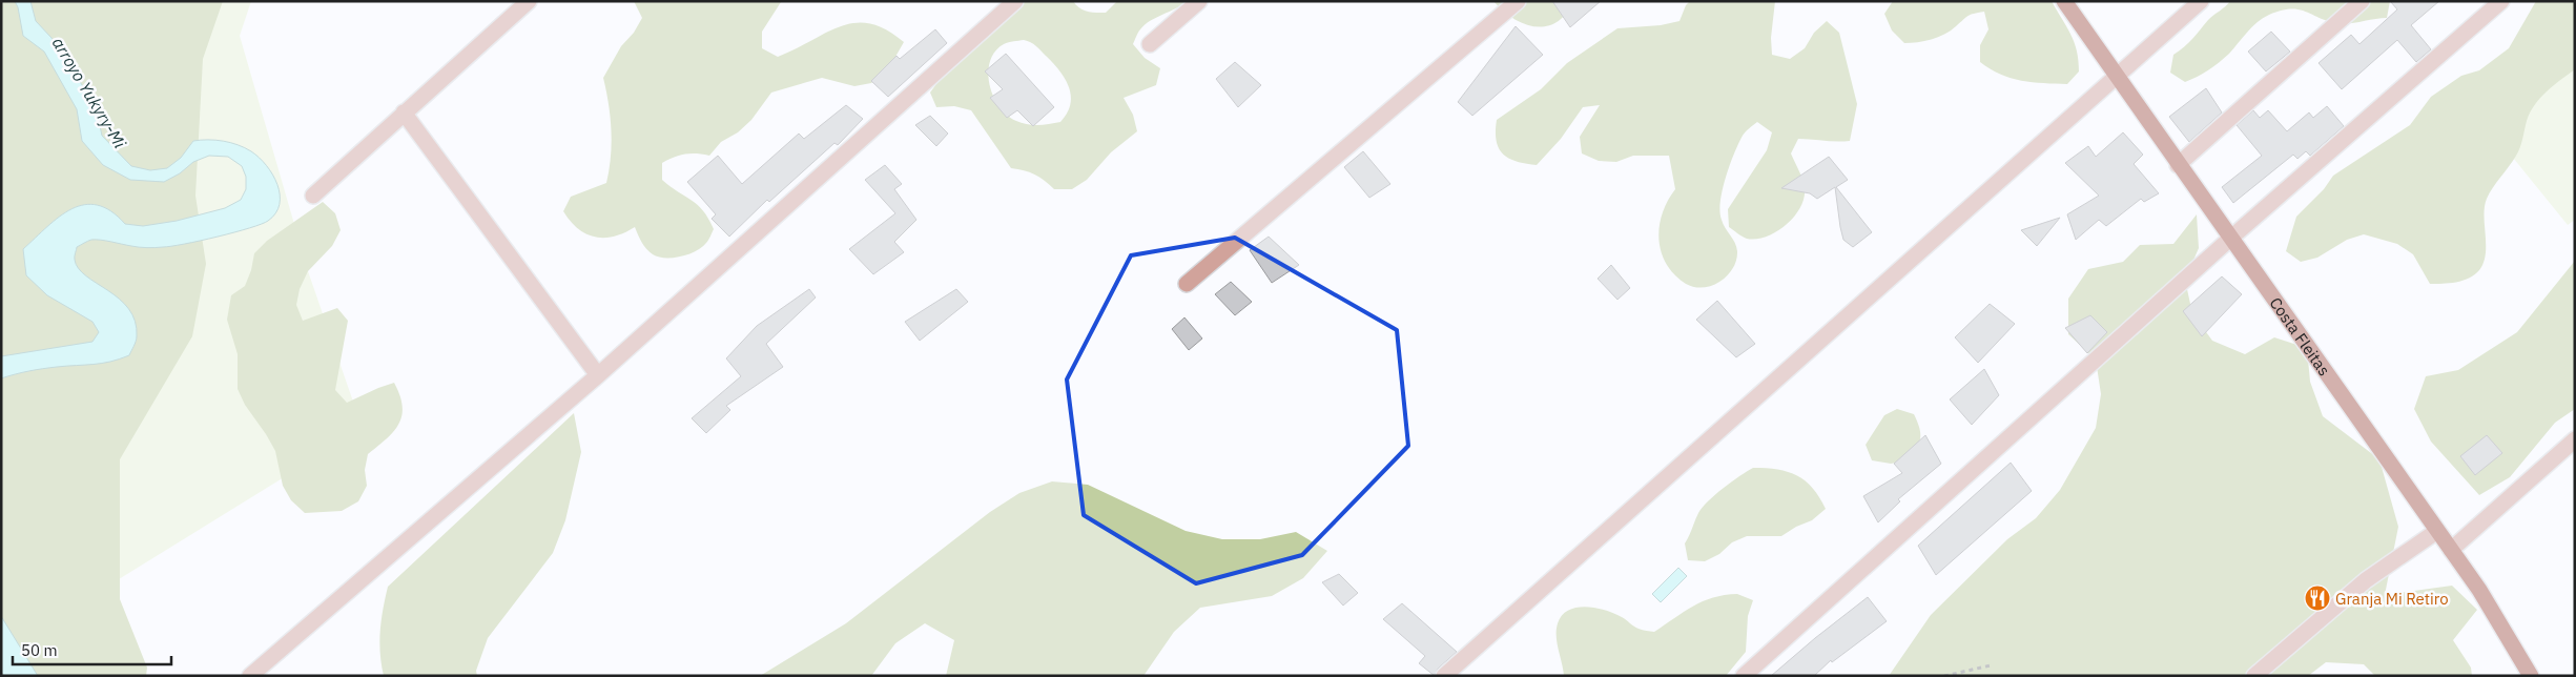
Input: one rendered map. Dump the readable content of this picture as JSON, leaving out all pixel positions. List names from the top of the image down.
{
  "streets": {
    "main road": ["Costa Fleitas"]
  },
  "water": ["arroyo Yukyry-Mi"],
  "places": {
    "restaurant": ["Granja Mi Retiro"]
  },
  "scale_bar": "50 m"
}
